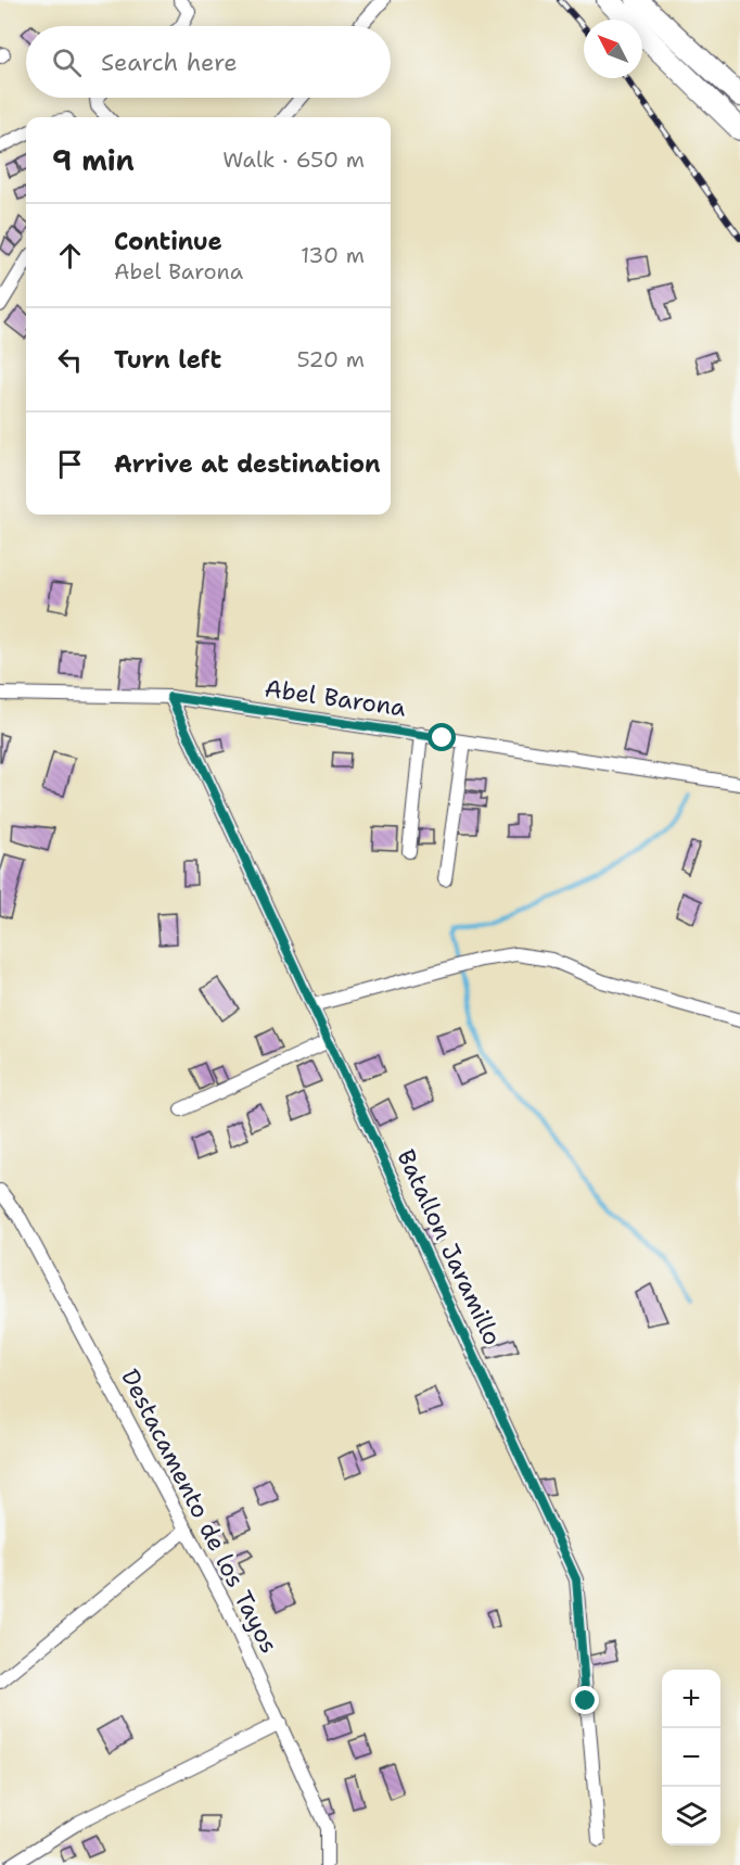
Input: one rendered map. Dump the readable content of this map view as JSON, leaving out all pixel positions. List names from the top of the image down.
{
  "streets": {
    "street": ["Abel Barona", "Batallon Jaramillo", "Destacamento de los Tayos"]
  },
  "crossings": [
    ["Abel Barona", "Batallon Jaramillo"]
  ],
  "north": "top left",
  "page": {
    "search": "Search here",
    "heading": ["9 min", "Walk · 650 m"],
    "list": [
      ["Continue", "Abel Barona", "130 m"],
      ["Turn left", "520 m"],
      "Arrive at destination"
    ],
    "map_buttons": ["+", "−"]
  }
}
